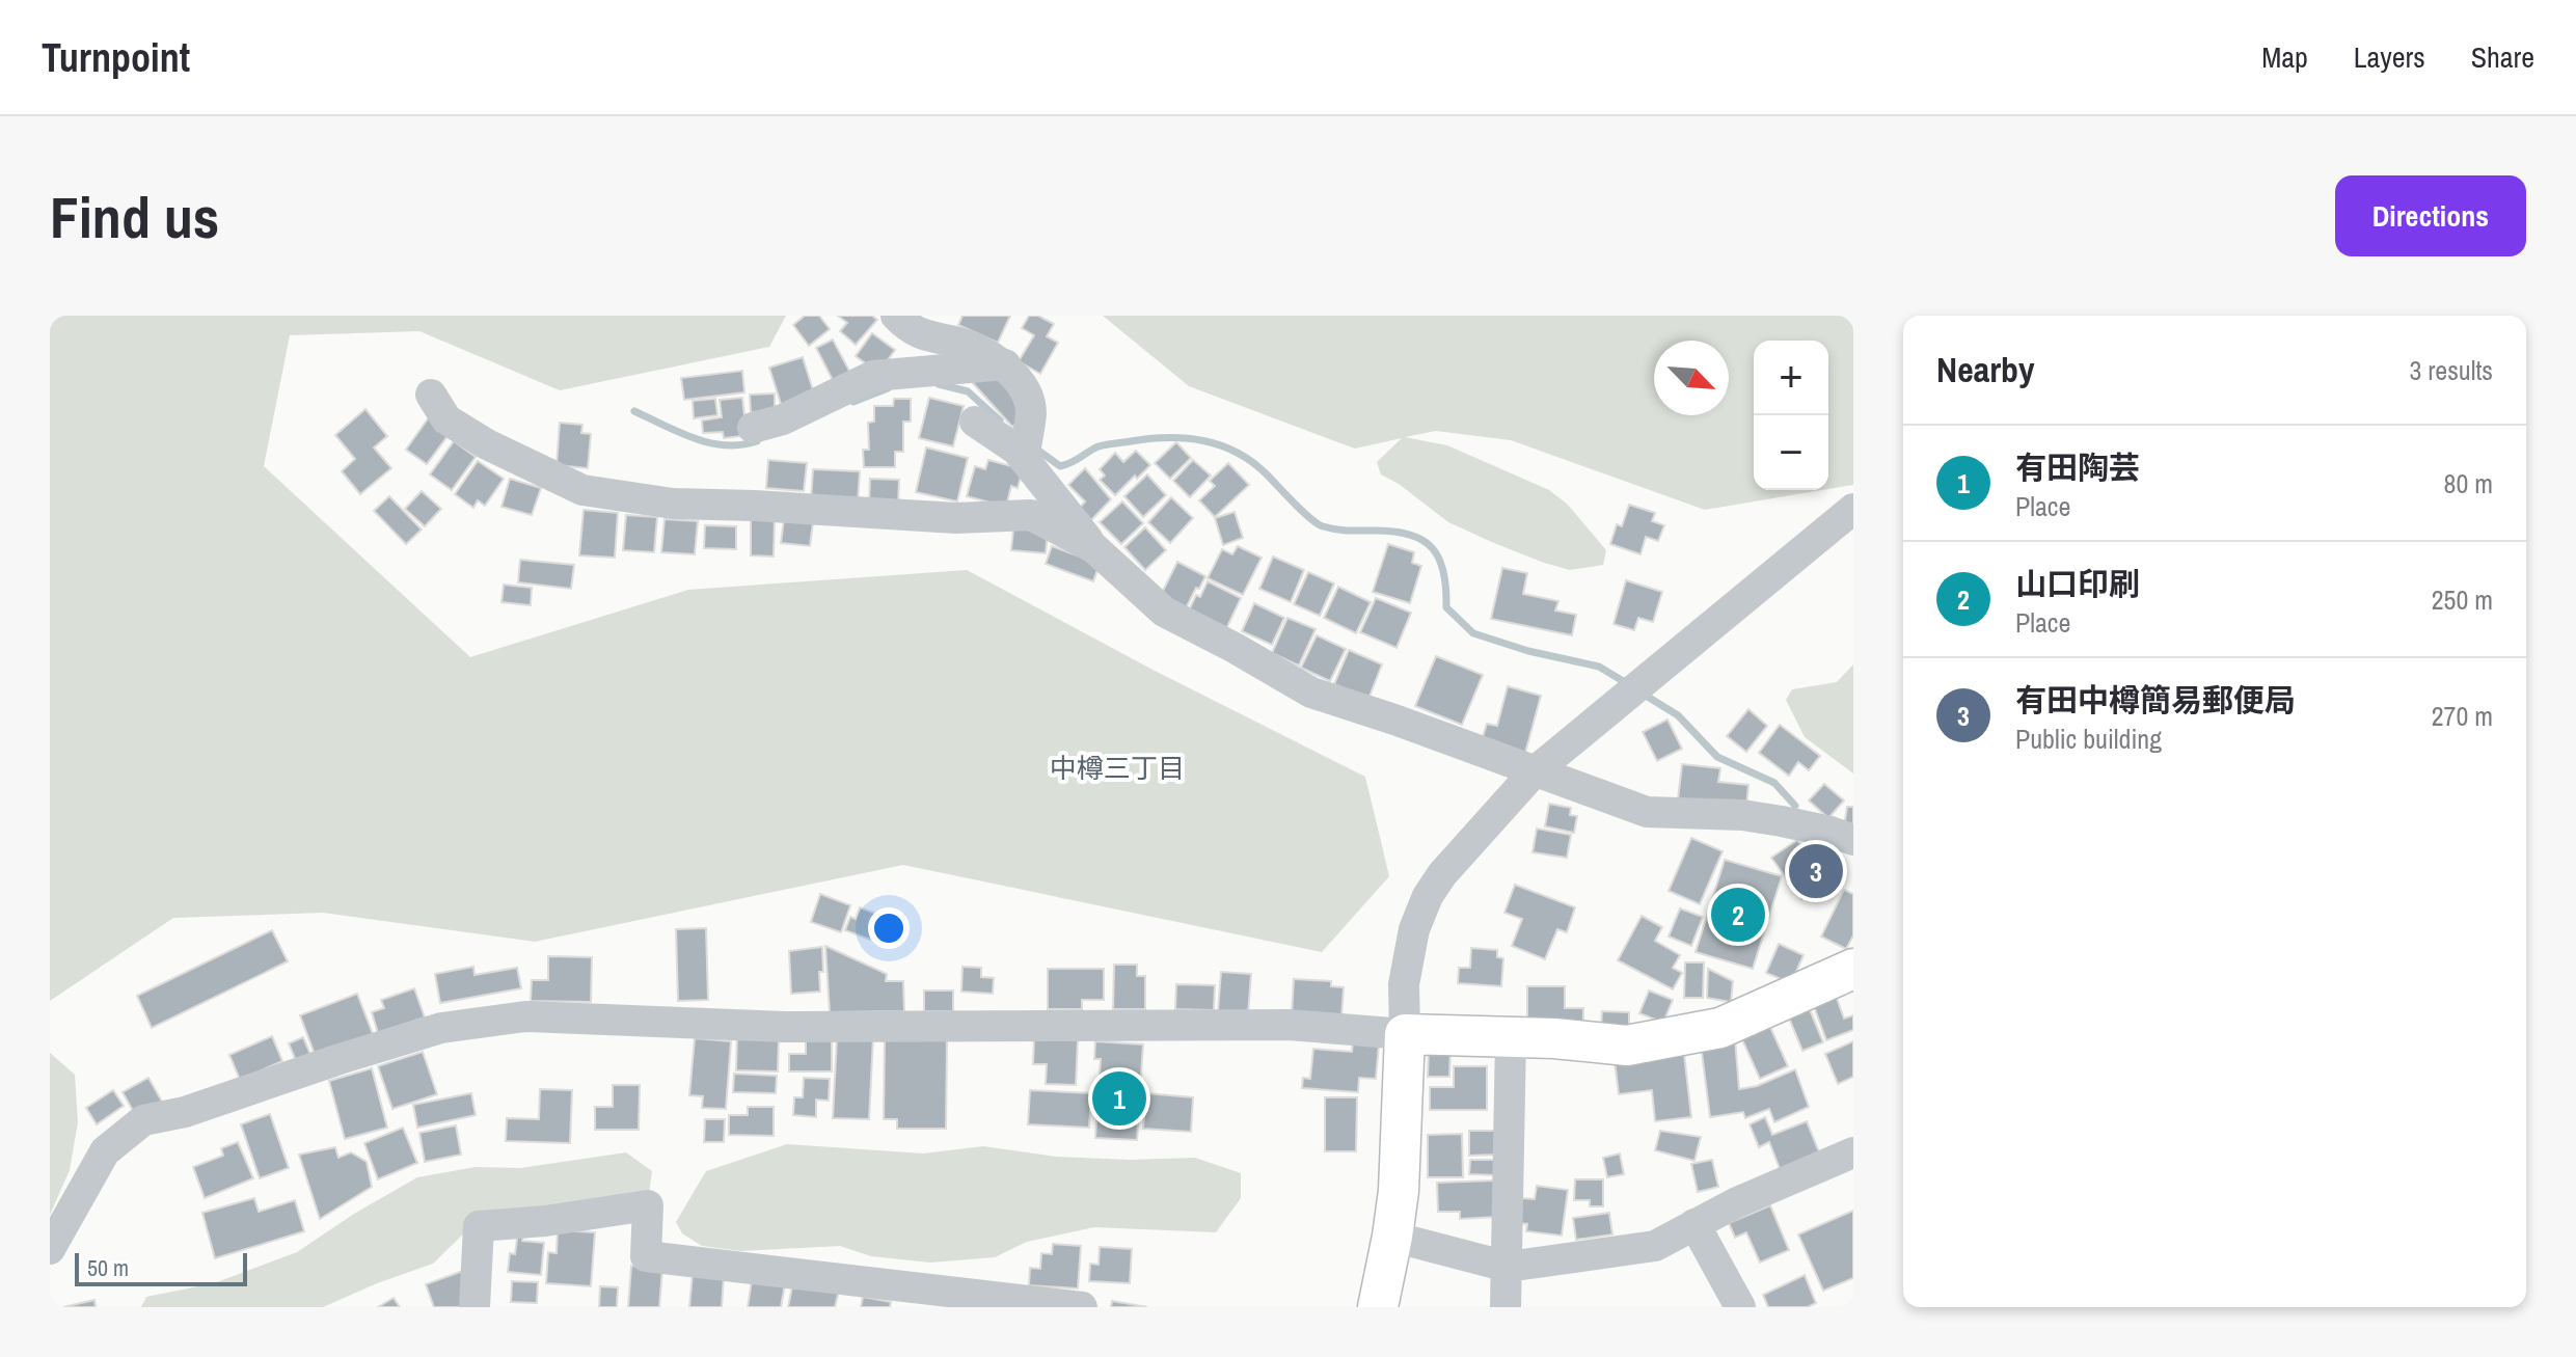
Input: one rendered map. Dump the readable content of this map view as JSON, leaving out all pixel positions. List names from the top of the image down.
{
  "districts": ["中樽三丁目"],
  "scale_bar": "50 m",
  "north": "bottom right",
  "page": {
    "header": "Turnpoint",
    "nav": ["Map", "Layers", "Share"],
    "buttons": "Directions",
    "title": "Find us",
    "heading": ["Nearby", "3 results"],
    "map_buttons": ["+", "−"],
    "list": [
      {
        "mark": "1",
        "name": "有田陶芸",
        "note": "Place",
        "value": "80 m"
      },
      {
        "mark": "2",
        "name": "山口印刷",
        "note": "Place",
        "value": "250 m"
      },
      {
        "mark": "3",
        "name": "有田中樽簡易郵便局",
        "note": "Public building",
        "value": "270 m"
      }
    ],
    "pins": ["3", "2", "1"],
    "scale": "50 m"
  }
}
